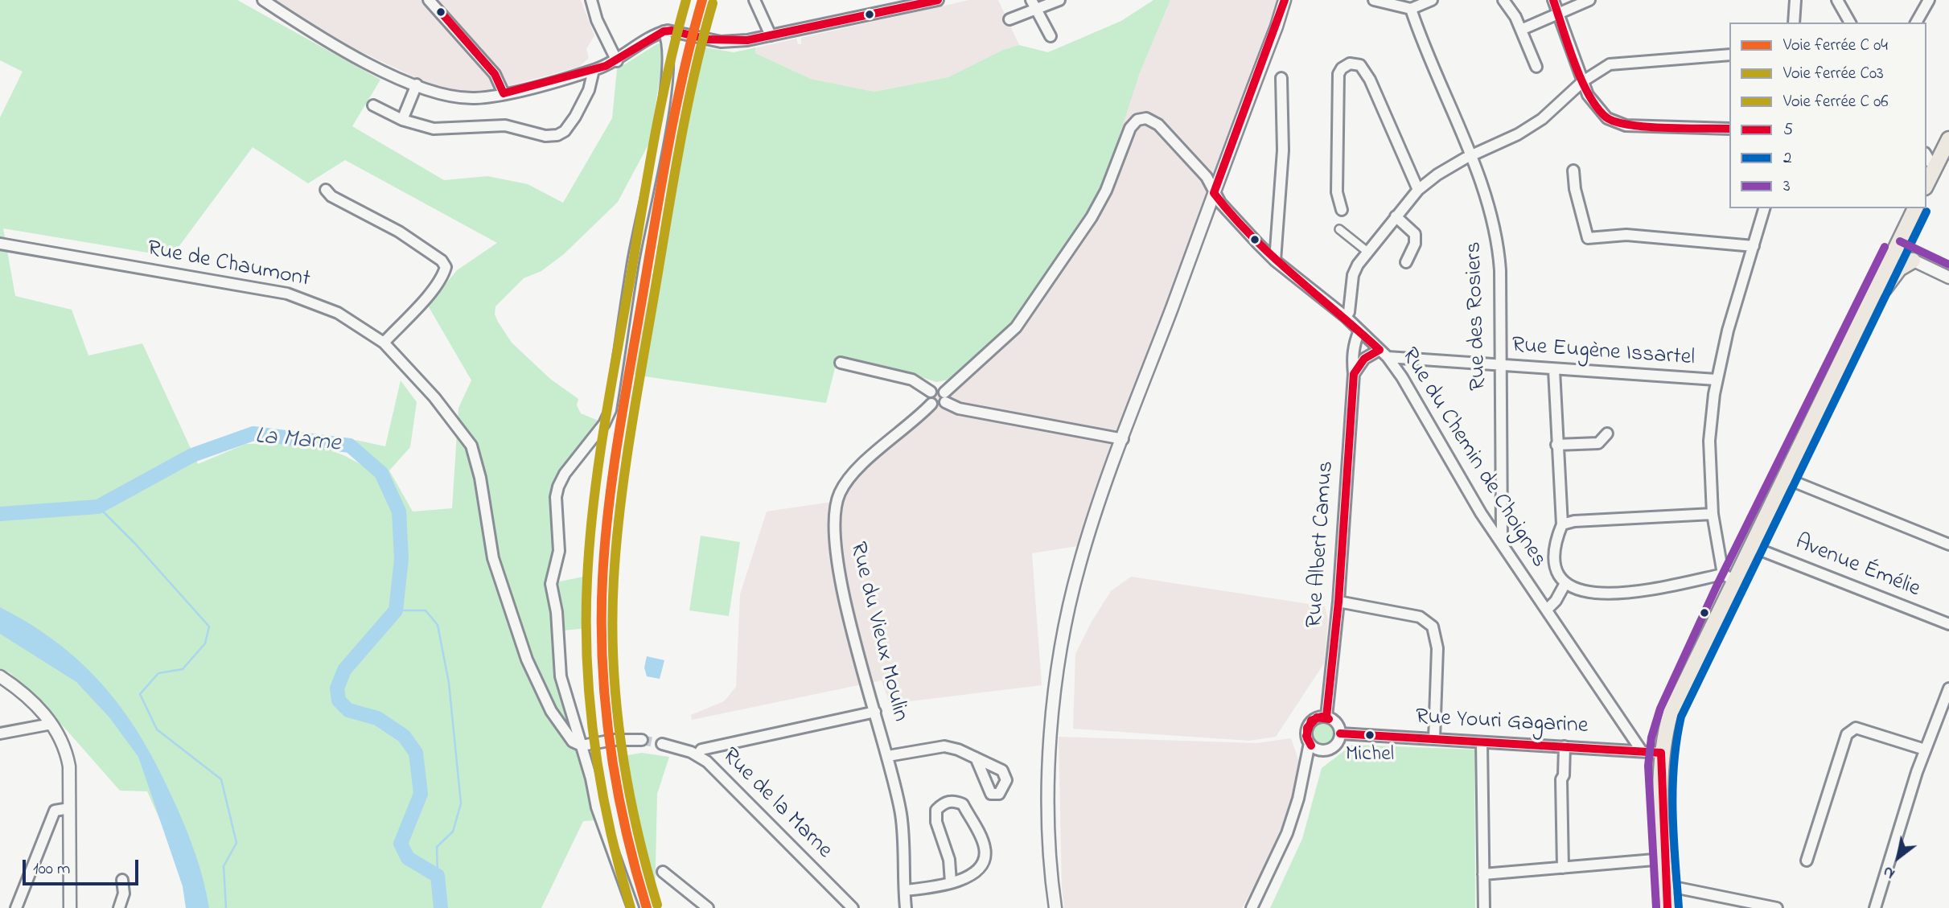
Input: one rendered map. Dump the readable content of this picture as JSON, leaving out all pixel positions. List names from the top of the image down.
{
  "streets": {
    "street": [
      "Rue de Chaumont",
      "Rue des Rosiers",
      "Rue Eugène Issartel",
      "Rue du Chemin de Choignes",
      "Rue Albert Camus",
      "Avenue Émélie",
      "Rue du Vieux Moulin",
      "Rue Youri Gagarine",
      "Rue de la Marne"
    ]
  },
  "crossings": [
    ["Rue des Rosiers", "Rue Eugène Issartel"],
    ["Rue des Rosiers", "Rue du Chemin de Choignes"],
    ["Rue Eugène Issartel", "Rue du Chemin de Choignes"],
    ["Rue du Chemin de Choignes", "Rue Albert Camus"],
    ["Rue du Chemin de Choignes", "Rue du Vieux Moulin"],
    ["Rue du Chemin de Choignes", "Rue Youri Gagarine"],
    ["Rue Albert Camus", "Rue Youri Gagarine"]
  ],
  "water": ["La Marne"],
  "places": ["Michel"],
  "lines": [
    "transit line 5",
    "rail line C03",
    "transit line 2",
    "transit line 3"
  ],
  "legend": [
    "Voie ferrée C 04",
    "Voie ferrée C03",
    "Voie ferrée C 06",
    "5",
    "2",
    "3"
  ],
  "scale_bar": "100 m",
  "north": "bottom left"
}
